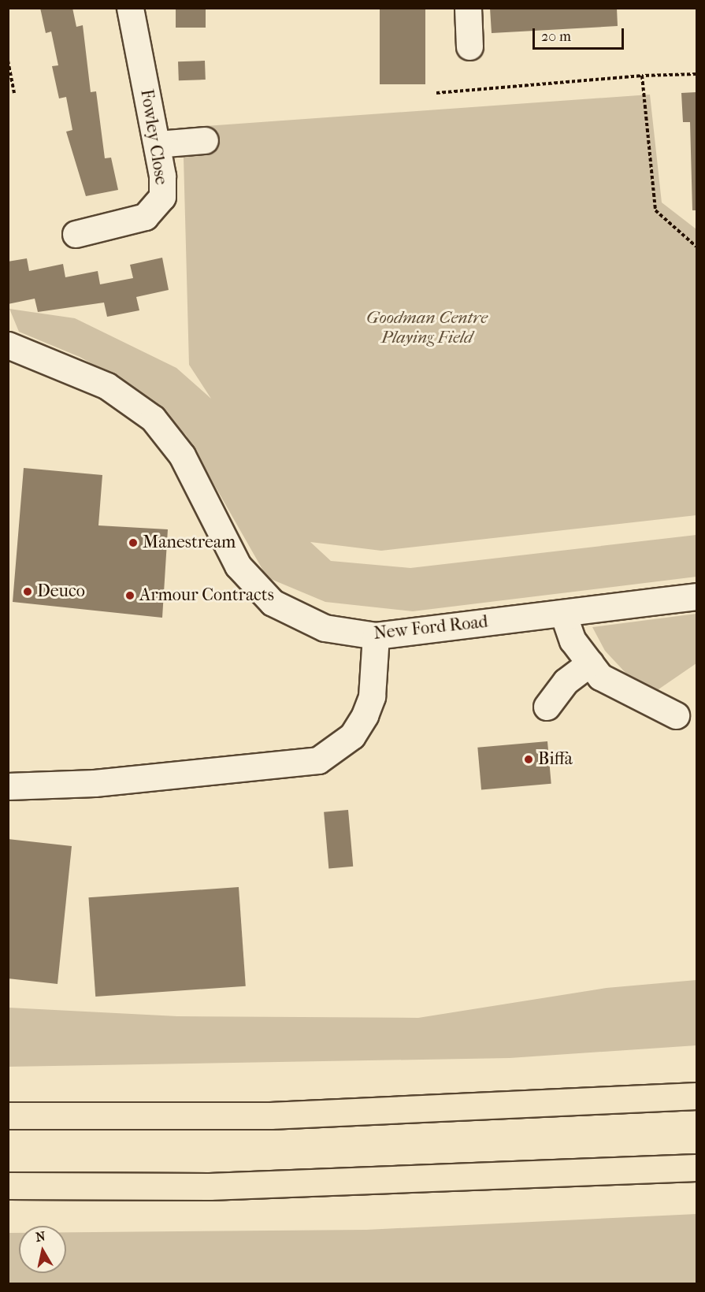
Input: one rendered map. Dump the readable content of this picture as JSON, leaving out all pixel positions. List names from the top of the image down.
{
  "streets": {
    "street": ["Fowley Close", "New Ford Road"]
  },
  "parks": ["Goodman Centre Playing Field"],
  "places": [
    "Manestream",
    "Deuco",
    "Armour Contracts",
    "Biffa"
  ],
  "scale_bar": "20 m",
  "north": "top"
}
